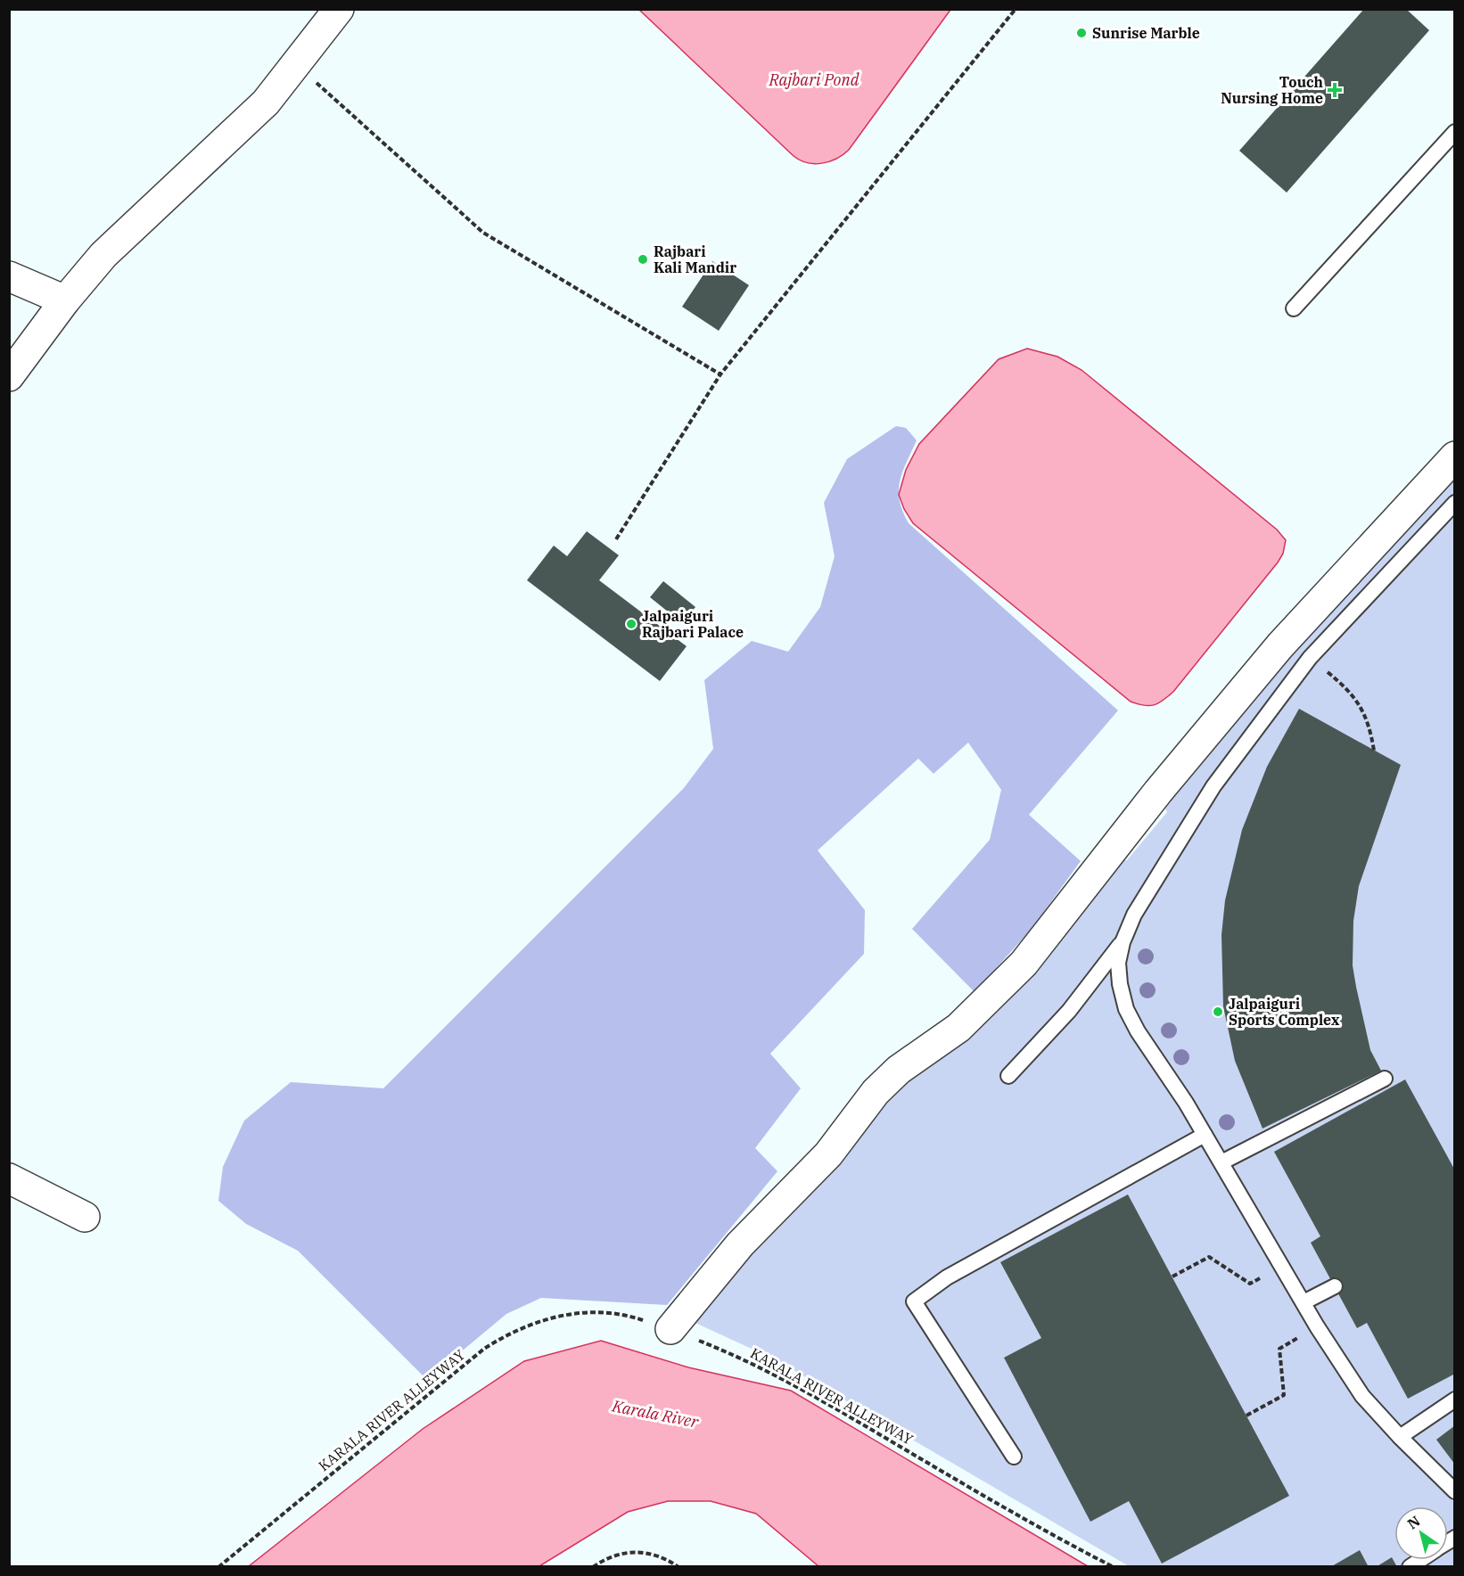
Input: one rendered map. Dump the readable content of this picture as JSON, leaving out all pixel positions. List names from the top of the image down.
{
  "streets": {
    "path": ["KARALA RIVER ALLEYWAY"]
  },
  "water": ["Rajbari Pond", "Karala River"],
  "places": {
    "other": [
      "Sunrise Marble",
      "Rajbari Kali Mandir",
      "Jalpaiguri Rajbari Palace",
      "Jalpaiguri Sports Complex"
    ],
    "health": ["Touch Nursing Home"]
  },
  "north": "top left"
}
